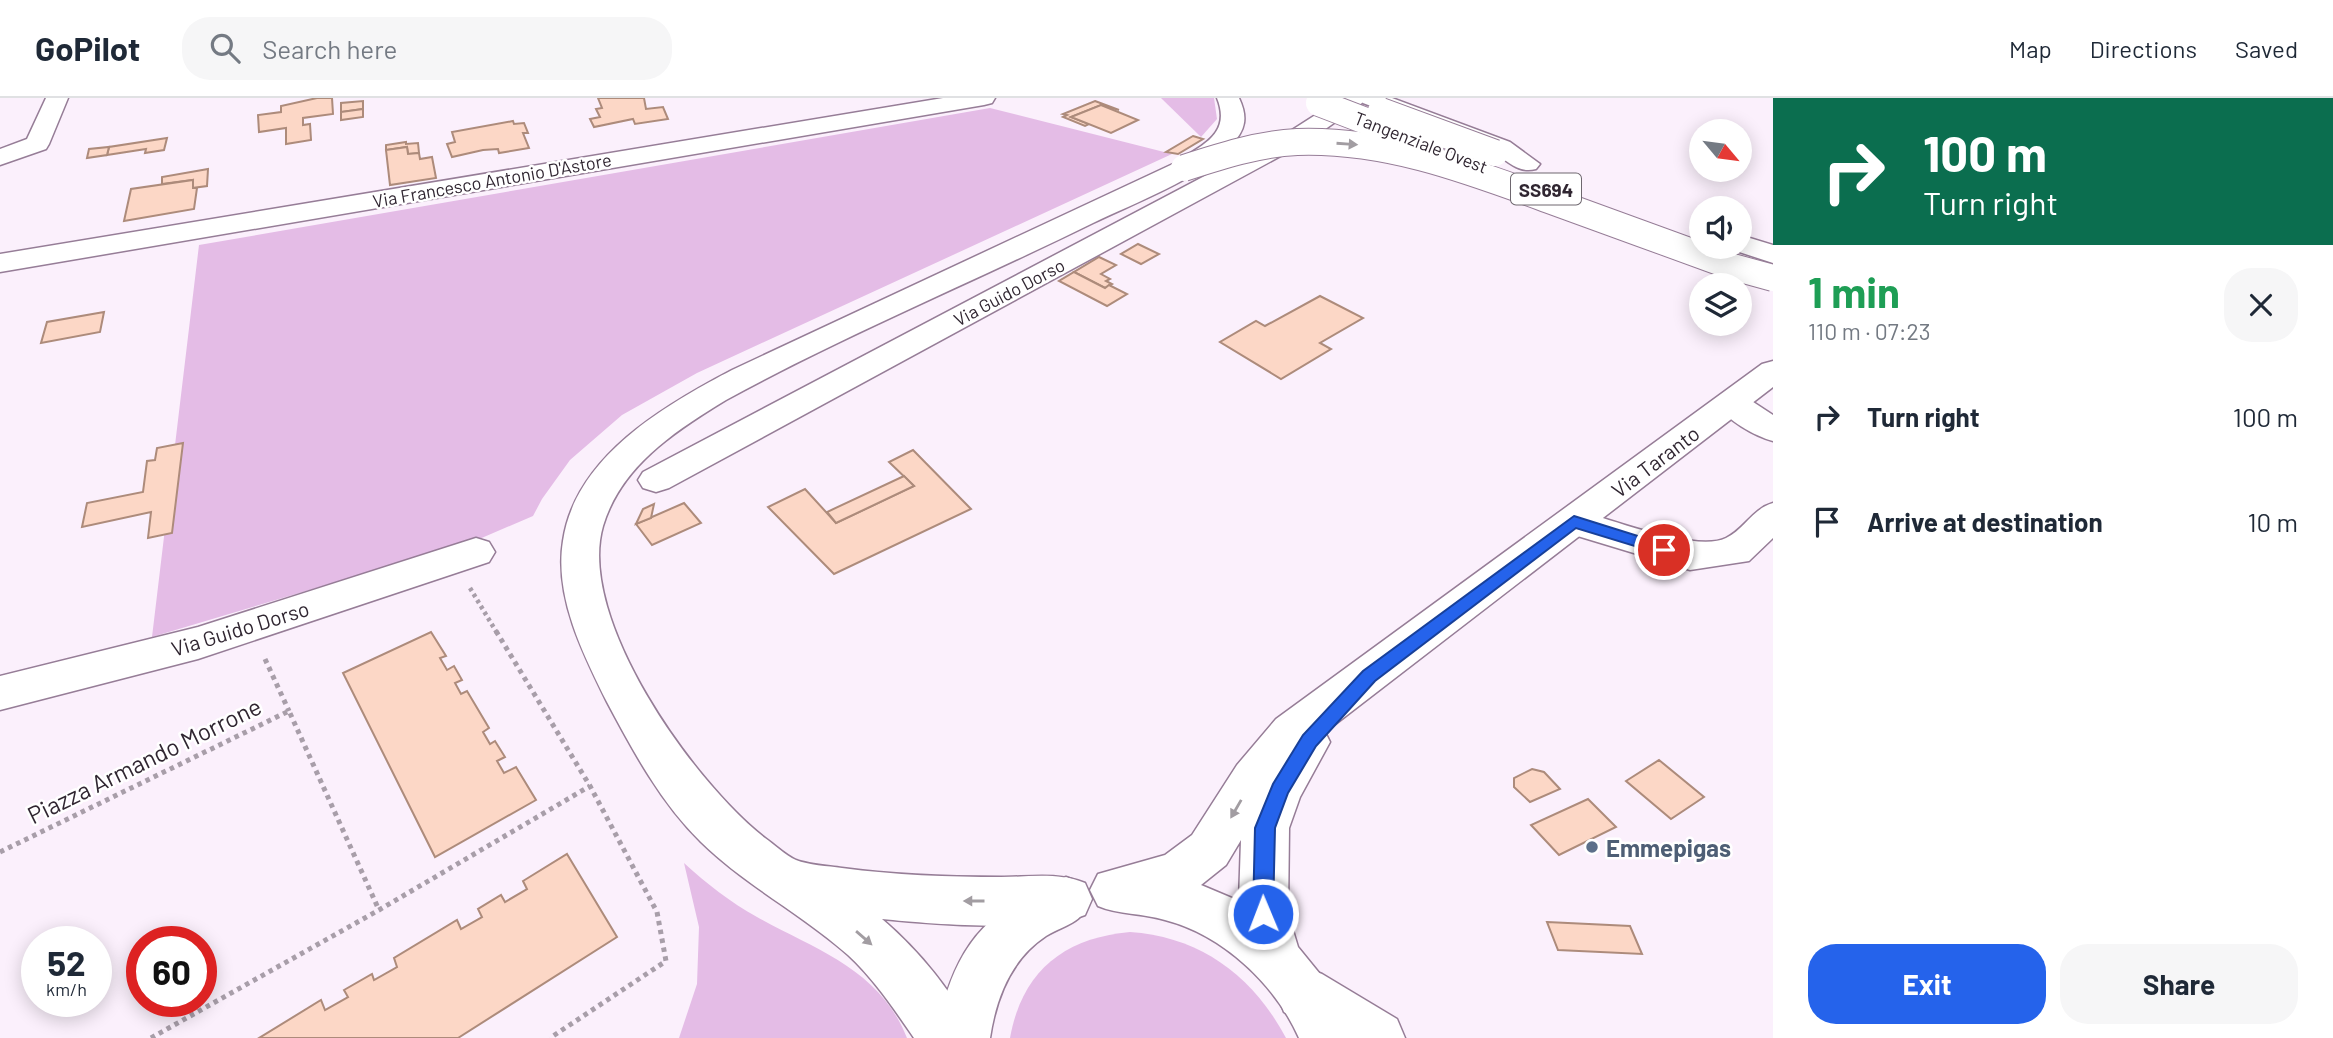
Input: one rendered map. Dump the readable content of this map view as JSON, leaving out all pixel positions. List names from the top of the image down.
{
  "streets": {
    "main road": [
      "Tangenziale Ovest",
      "Via Francesco Antonio D'Astore",
      "SS694",
      "Via Guido Dorso",
      "Via Taranto"
    ],
    "path": ["Piazza Armando Morrone"]
  },
  "places": ["Emmepigas"],
  "north": "bottom right",
  "page": {
    "header": "GoPilot",
    "search": "Search here",
    "nav": ["Map", "Directions", "Saved"],
    "turn": ["100 m", "Turn right"],
    "heading": ["1 min", "110 m · 07:23"],
    "list": [
      {
        "name": "Turn right",
        "value": "100 m"
      },
      {
        "name": "Arrive at destination",
        "value": "10 m"
      }
    ],
    "speed": "52 km/h",
    "limit": "60",
    "buttons": ["Exit", "Share"]
  }
}
